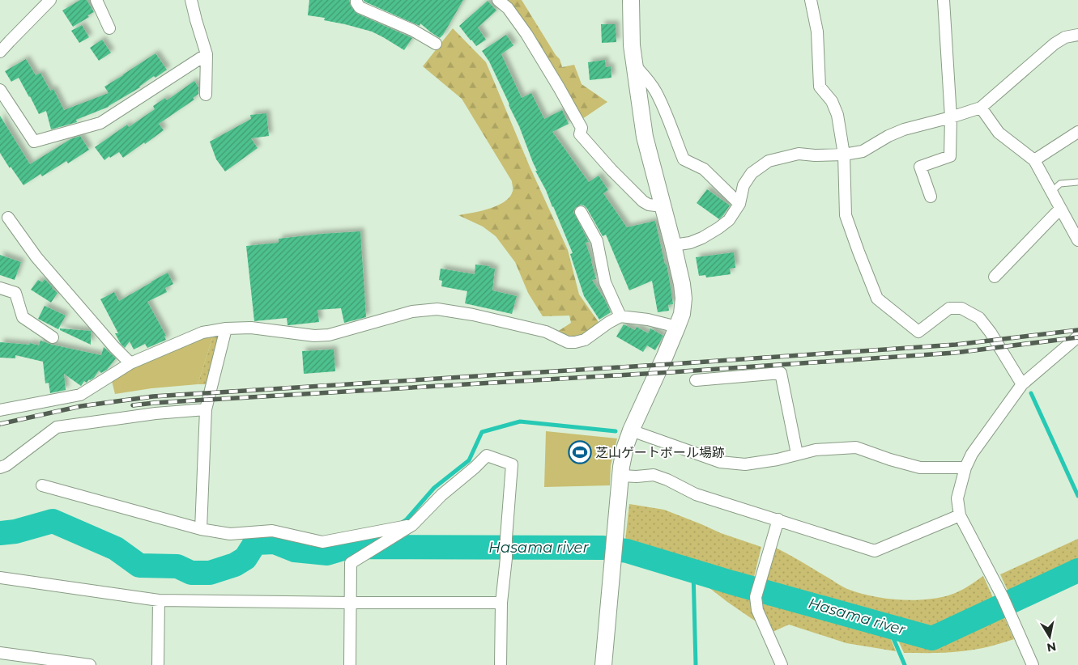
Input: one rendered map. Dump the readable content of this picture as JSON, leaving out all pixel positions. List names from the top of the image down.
{
  "water": ["Hasama river"],
  "places": {
    "sports": ["芝山ゲートボール場跡"]
  },
  "north": "bottom"
}
